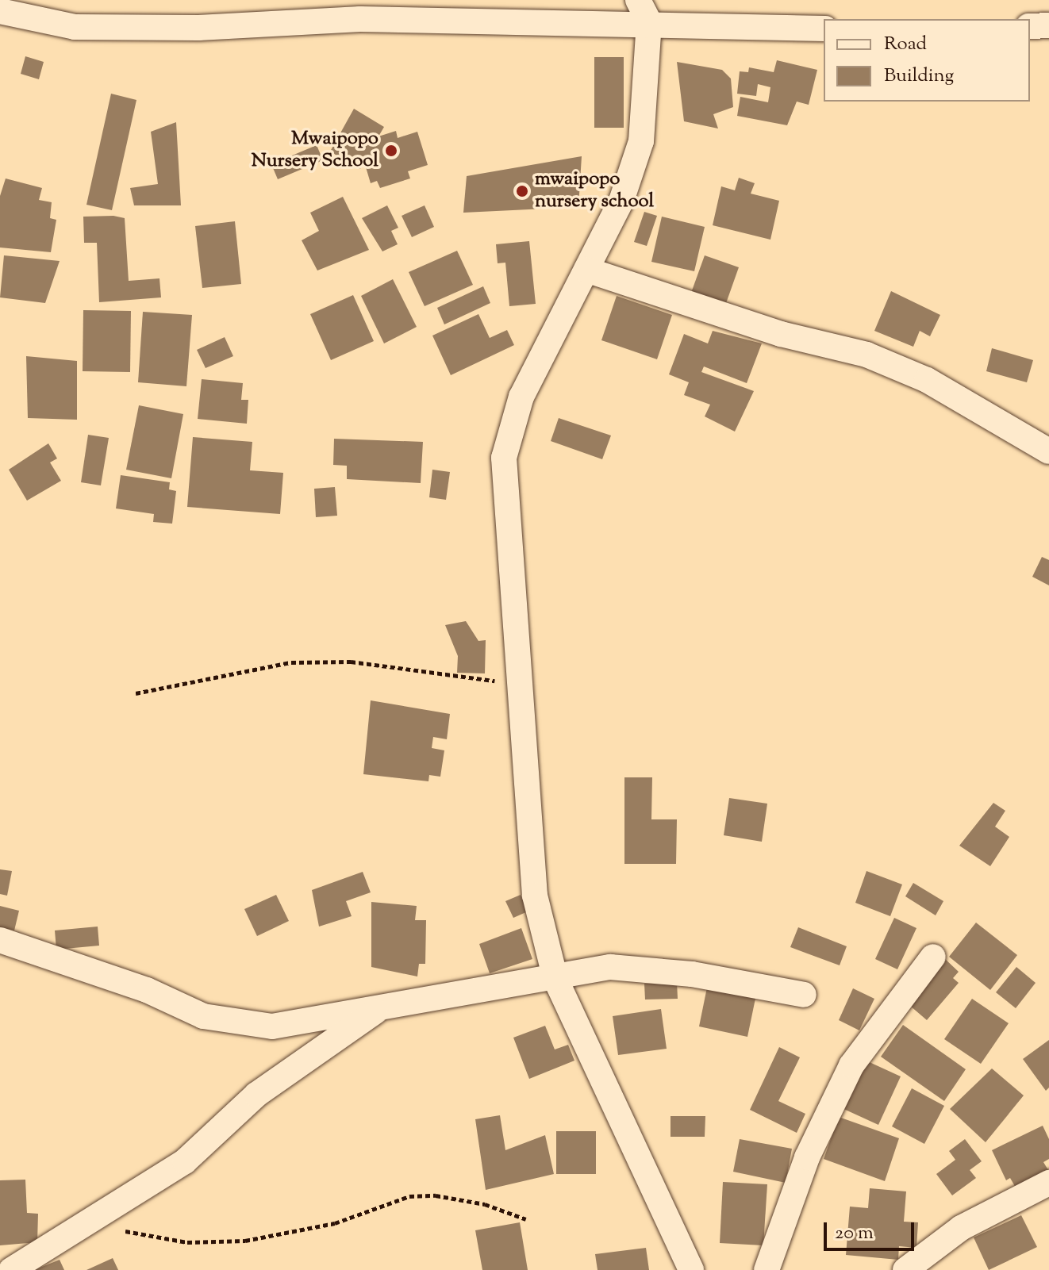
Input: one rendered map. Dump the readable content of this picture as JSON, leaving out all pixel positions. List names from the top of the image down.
{
  "places": ["Mwaipopo Nursery School", "mwaipopo nursery school"],
  "legend": ["Road", "Building"],
  "scale_bar": "20 m"
}
